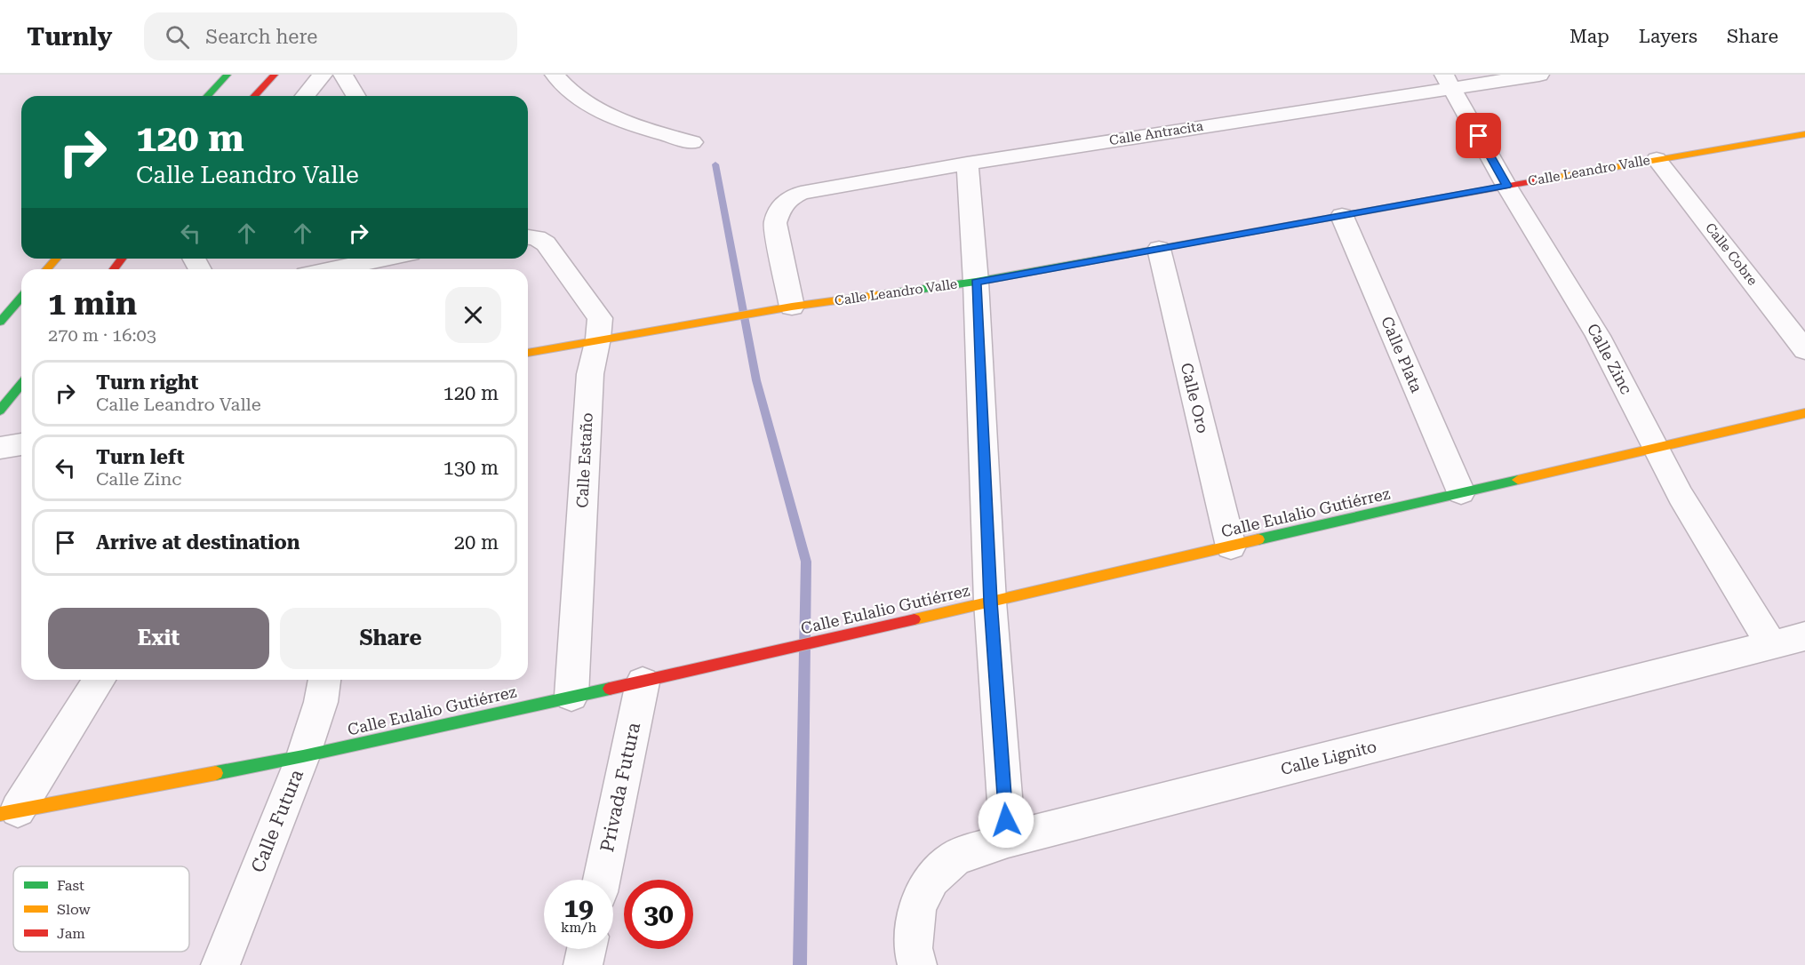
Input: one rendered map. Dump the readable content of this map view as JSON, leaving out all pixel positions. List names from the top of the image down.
{
  "streets": {
    "street": [
      "Calle Antracita",
      "Calle Leandro Valle",
      "Calle Cobre",
      "Calle Plata",
      "Calle Zinc",
      "Calle Oro",
      "Calle Estaño",
      "Calle Eulalio Gutiérrez",
      "Calle Lignito",
      "Privada Futura",
      "Calle Futura"
    ]
  },
  "crossings": [
    ["Calle Antracita", "Calle Leandro Valle"],
    ["Calle Antracita", "Calle Zinc"],
    ["Calle Leandro Valle", "Calle Cobre"],
    ["Calle Leandro Valle", "Calle Plata"],
    ["Calle Leandro Valle", "Calle Zinc"],
    ["Calle Leandro Valle", "Calle Oro"],
    ["Calle Leandro Valle", "Calle Estaño"],
    ["Calle Plata", "Calle Eulalio Gutiérrez"],
    ["Calle Zinc", "Calle Eulalio Gutiérrez"],
    ["Calle Zinc", "Calle Lignito"],
    ["Calle Oro", "Calle Eulalio Gutiérrez"],
    ["Calle Estaño", "Calle Eulalio Gutiérrez"],
    ["Calle Eulalio Gutiérrez", "Privada Futura"],
    ["Calle Eulalio Gutiérrez", "Calle Futura"]
  ],
  "legend": ["Fast", "Slow", "Jam"],
  "page": {
    "header": "Turnly",
    "search": "Search here",
    "nav": ["Map", "Layers", "Share"],
    "turn": ["120 m", "Calle Leandro Valle"],
    "heading": ["1 min", "270 m · 16:03"],
    "list": [
      {
        "name": "Turn right",
        "note": "Calle Leandro Valle",
        "value": "120 m"
      },
      {
        "name": "Turn left",
        "note": "Calle Zinc",
        "value": "130 m"
      },
      {
        "name": "Arrive at destination",
        "value": "20 m"
      }
    ],
    "buttons": ["Exit", "Share"],
    "speed": "19 km/h",
    "limit": "30"
  }
}
